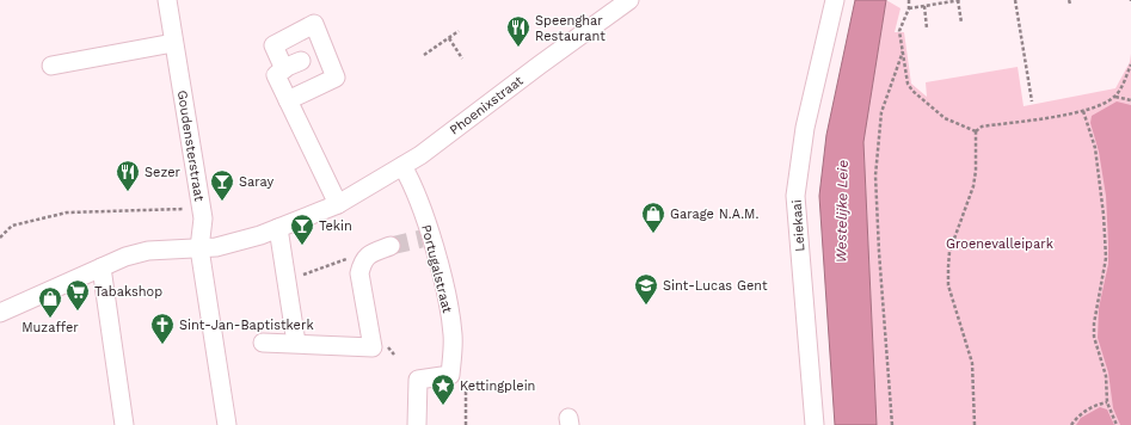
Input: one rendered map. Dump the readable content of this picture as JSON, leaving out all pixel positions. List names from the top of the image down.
{
  "streets": {
    "street": [
      "Phoenixstraat",
      "Goudensterstraat",
      "Leiekaai",
      "Portugalstraat"
    ]
  },
  "crossings": [
    ["Phoenixstraat", "Goudensterstraat"],
    ["Phoenixstraat", "Portugalstraat"]
  ],
  "water": ["Westelijke Leie"],
  "parks": ["Groenevalleipark"],
  "places": {
    "restaurant": ["Speenghar Restaurant", "Sezer"],
    "bar": ["Saray", "Tekin"],
    "shop": ["Garage N.A.M.", "Muzaffer"],
    "school or university": ["Sint-Lucas Gent"],
    "supermarket": ["Tabakshop"],
    "church": ["Sint-Jan-Baptistkerk"],
    "place": ["Kettingplein"]
  }
}
